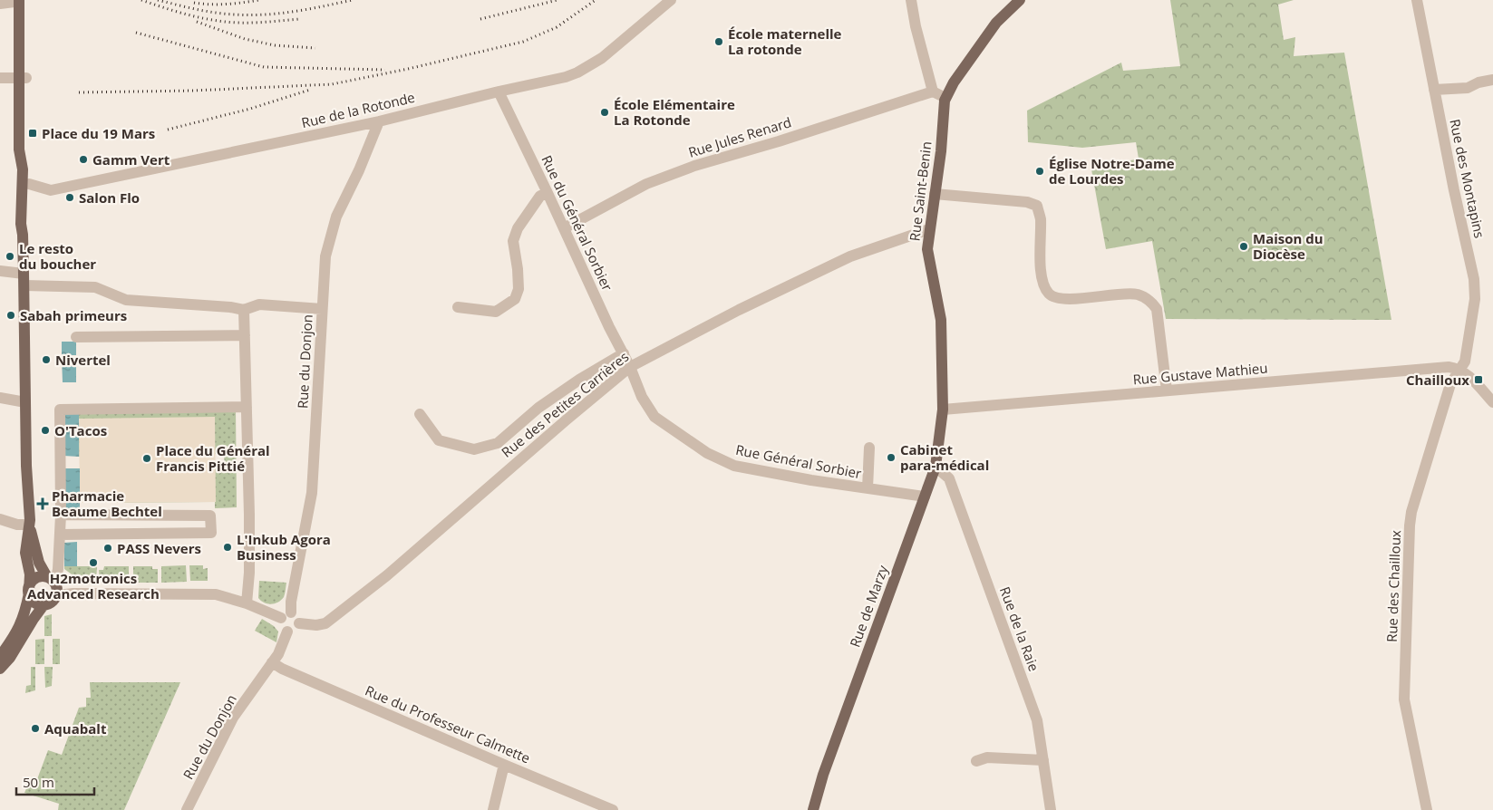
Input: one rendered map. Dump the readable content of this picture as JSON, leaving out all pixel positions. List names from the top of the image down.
{
  "streets": {
    "main road": ["Rue Saint-Benin", "Rue de Marzy"],
    "street": [
      "Rue de la Rotonde",
      "Rue Jules Renard",
      "Rue des Montapins",
      "Rue du Général Sorbier",
      "Rue du Donjon",
      "Rue Gustave Mathieu",
      "Rue des Petites Carrières",
      "Rue Général Sorbier",
      "Rue des Chailloux",
      "Rue de la Raie",
      "Rue du Professeur Calmette"
    ]
  },
  "crossings": [
    ["Rue de la Rotonde", "Rue du Général Sorbier"],
    ["Rue de la Rotonde", "Rue du Donjon"],
    ["Rue Jules Renard", "Rue du Général Sorbier"],
    ["Rue des Montapins", "Rue Gustave Mathieu"],
    ["Rue des Montapins", "Rue des Chailloux"],
    ["Rue Saint-Benin", "Rue Gustave Mathieu"],
    ["Rue Saint-Benin", "Rue des Petites Carrières"],
    ["Rue Saint-Benin", "Rue de Marzy"],
    ["Rue du Général Sorbier", "Rue des Petites Carrières"],
    ["Rue du Général Sorbier", "Rue Général Sorbier"],
    ["Rue du Donjon", "Rue des Petites Carrières"],
    ["Rue du Donjon", "Rue du Professeur Calmette"],
    ["Rue Gustave Mathieu", "Rue des Chailloux"],
    ["Rue Gustave Mathieu", "Rue de Marzy"],
    ["Rue des Petites Carrières", "Rue Général Sorbier"],
    ["Rue Général Sorbier", "Rue de Marzy"],
    ["Rue de Marzy", "Rue de la Raie"]
  ],
  "places": {
    "other": [
      "École maternelle La rotonde",
      "École Elémentaire La Rotonde",
      "Gamm Vert",
      "Église Notre-Dame de Lourdes",
      "Salon Flo",
      "Maison du Diocèse",
      "Le resto du boucher",
      "Sabah primeurs",
      "Nivertel",
      "O'Tacos",
      "Cabinet para-médical",
      "Place du Général Francis Pittié",
      "L'Inkub Agora Business",
      "PASS Nevers",
      "H2motronics Advanced Research",
      "Aquabalt"
    ],
    "transit": ["Place du 19 Mars", "Chailloux"],
    "health": ["Pharmacie Beaume Bechtel"]
  },
  "scale_bar": "50 m"
}
